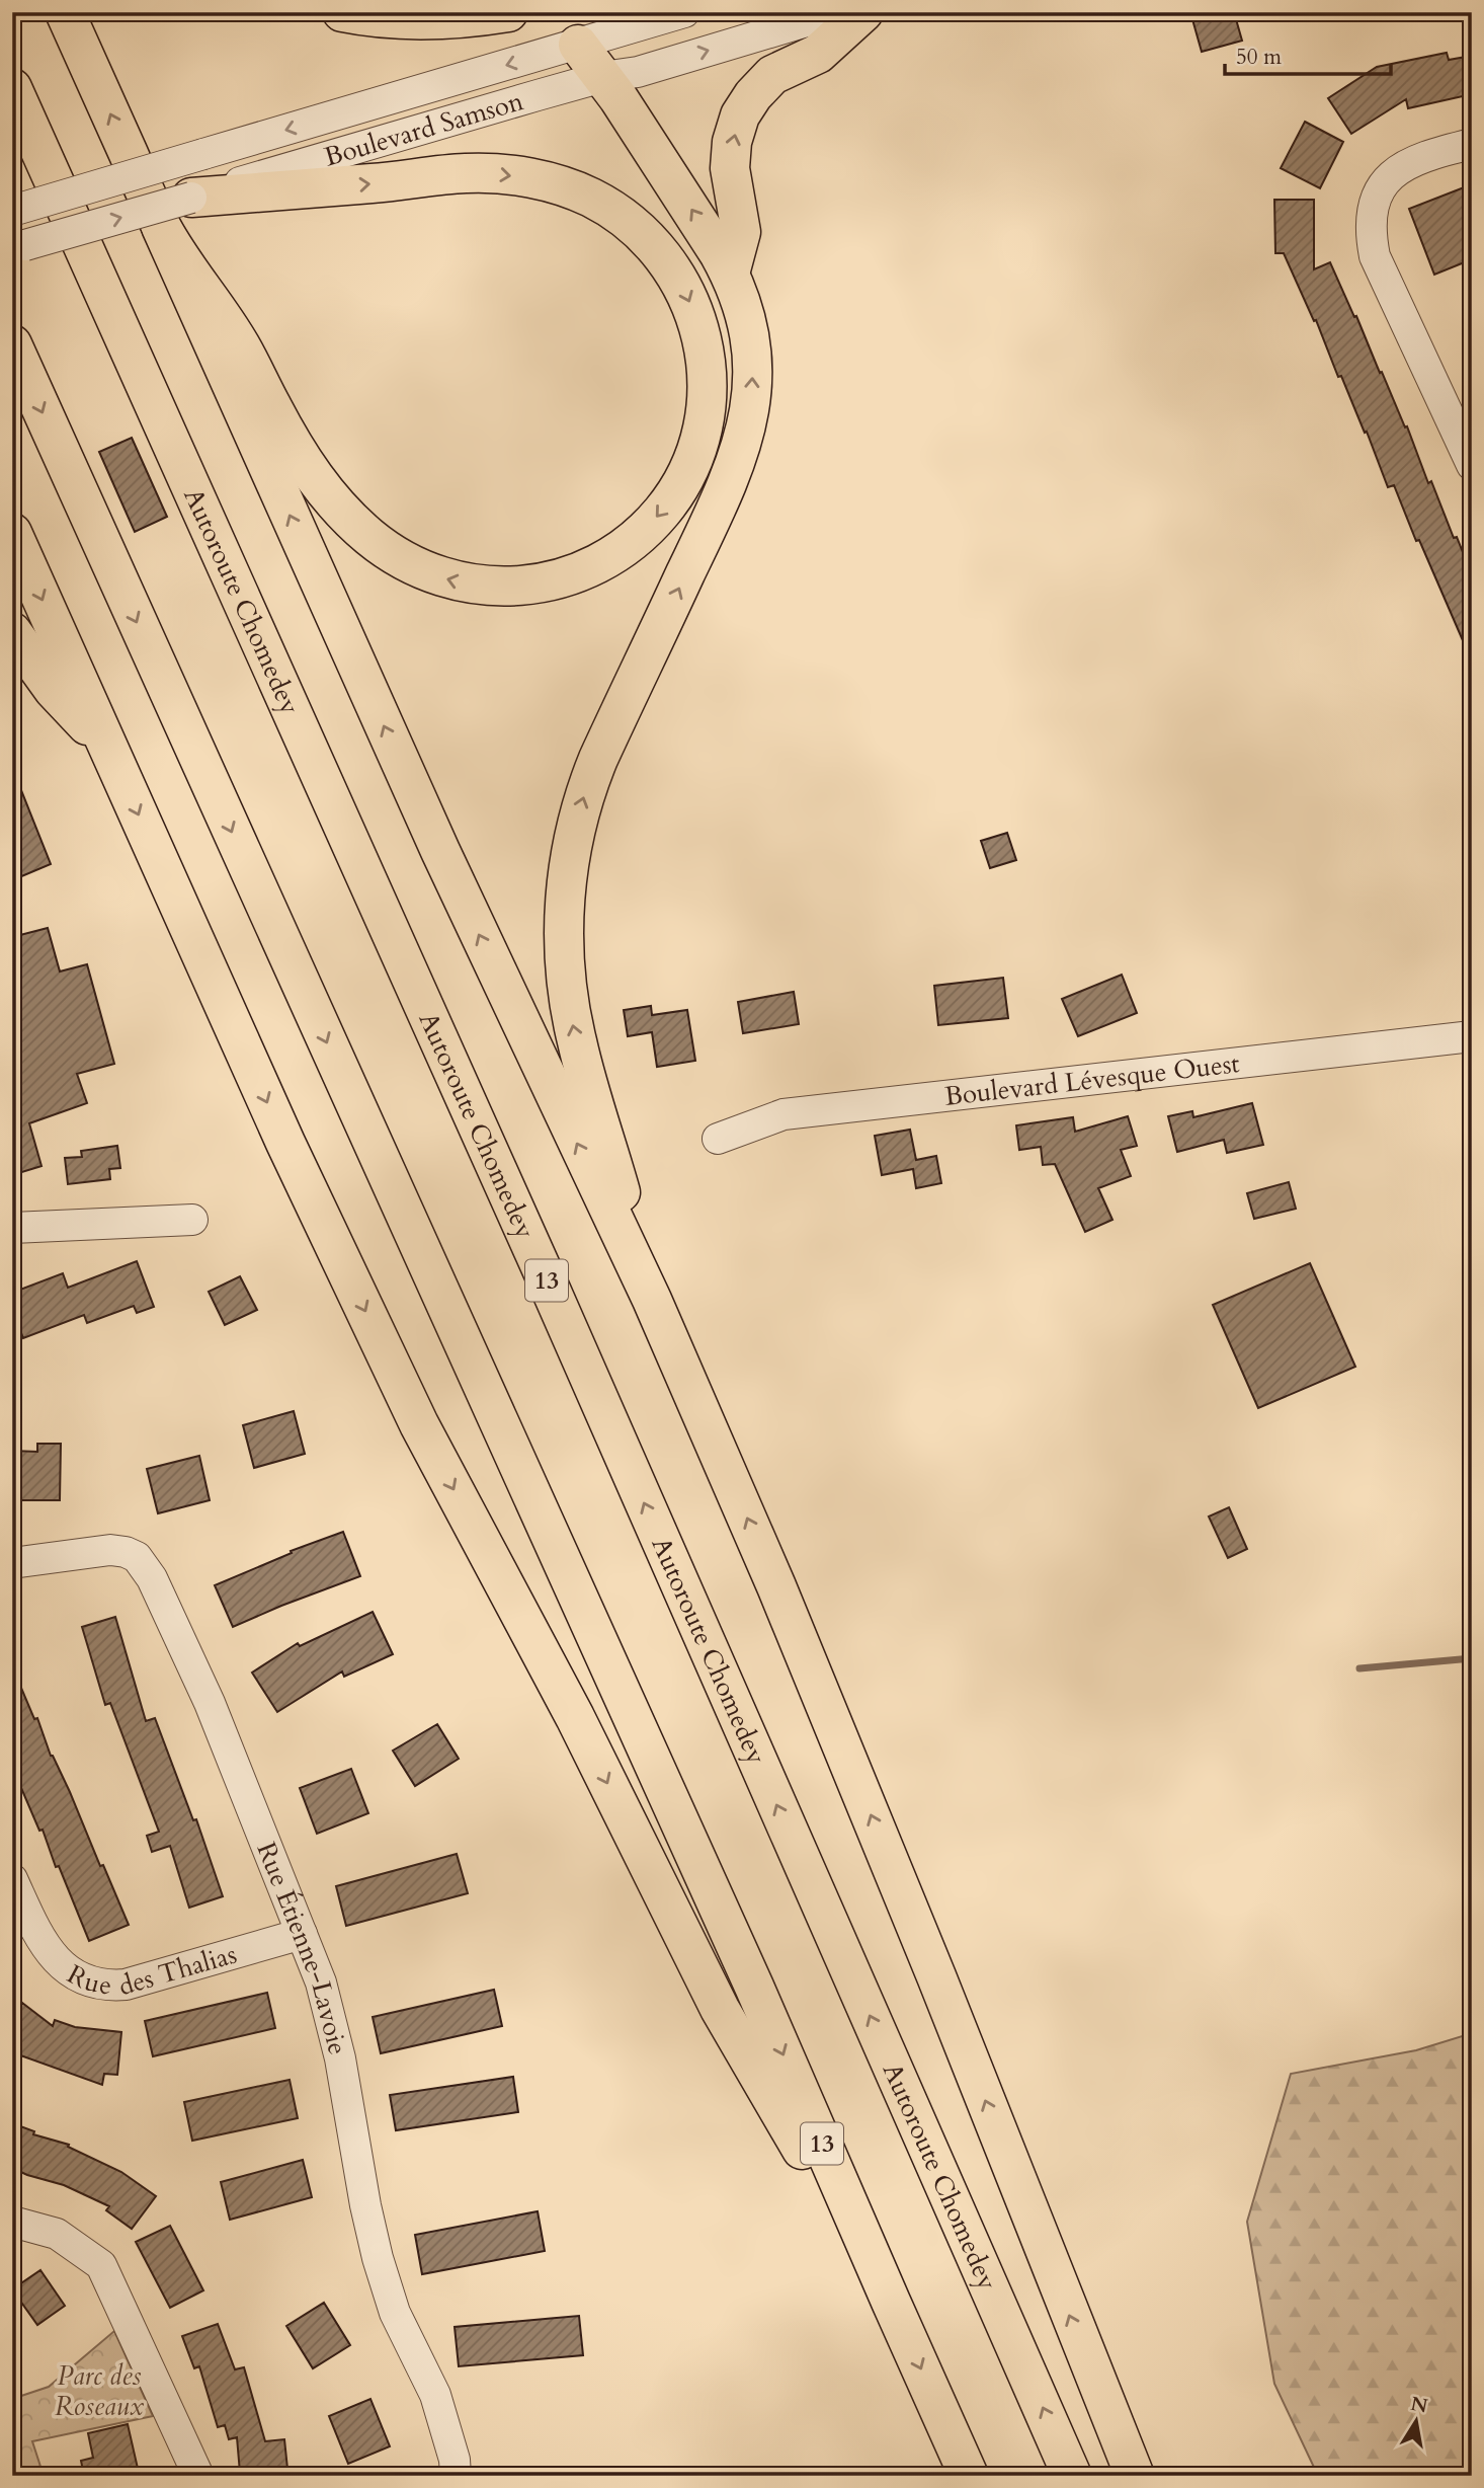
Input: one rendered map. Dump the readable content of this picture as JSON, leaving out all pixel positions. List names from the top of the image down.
{
  "streets": {
    "main road": ["Autoroute Chomedey", "13"],
    "street": [
      "Boulevard Samson",
      "Boulevard Lévesque Ouest",
      "Rue Étienne-Lavoie",
      "Rue des Thalias"
    ]
  },
  "crossings": [
    ["Rue Étienne-Lavoie", "Rue des Thalias"]
  ],
  "parks": ["Parc des Roseaux"],
  "scale_bar": "50 m",
  "north": "top"
}
